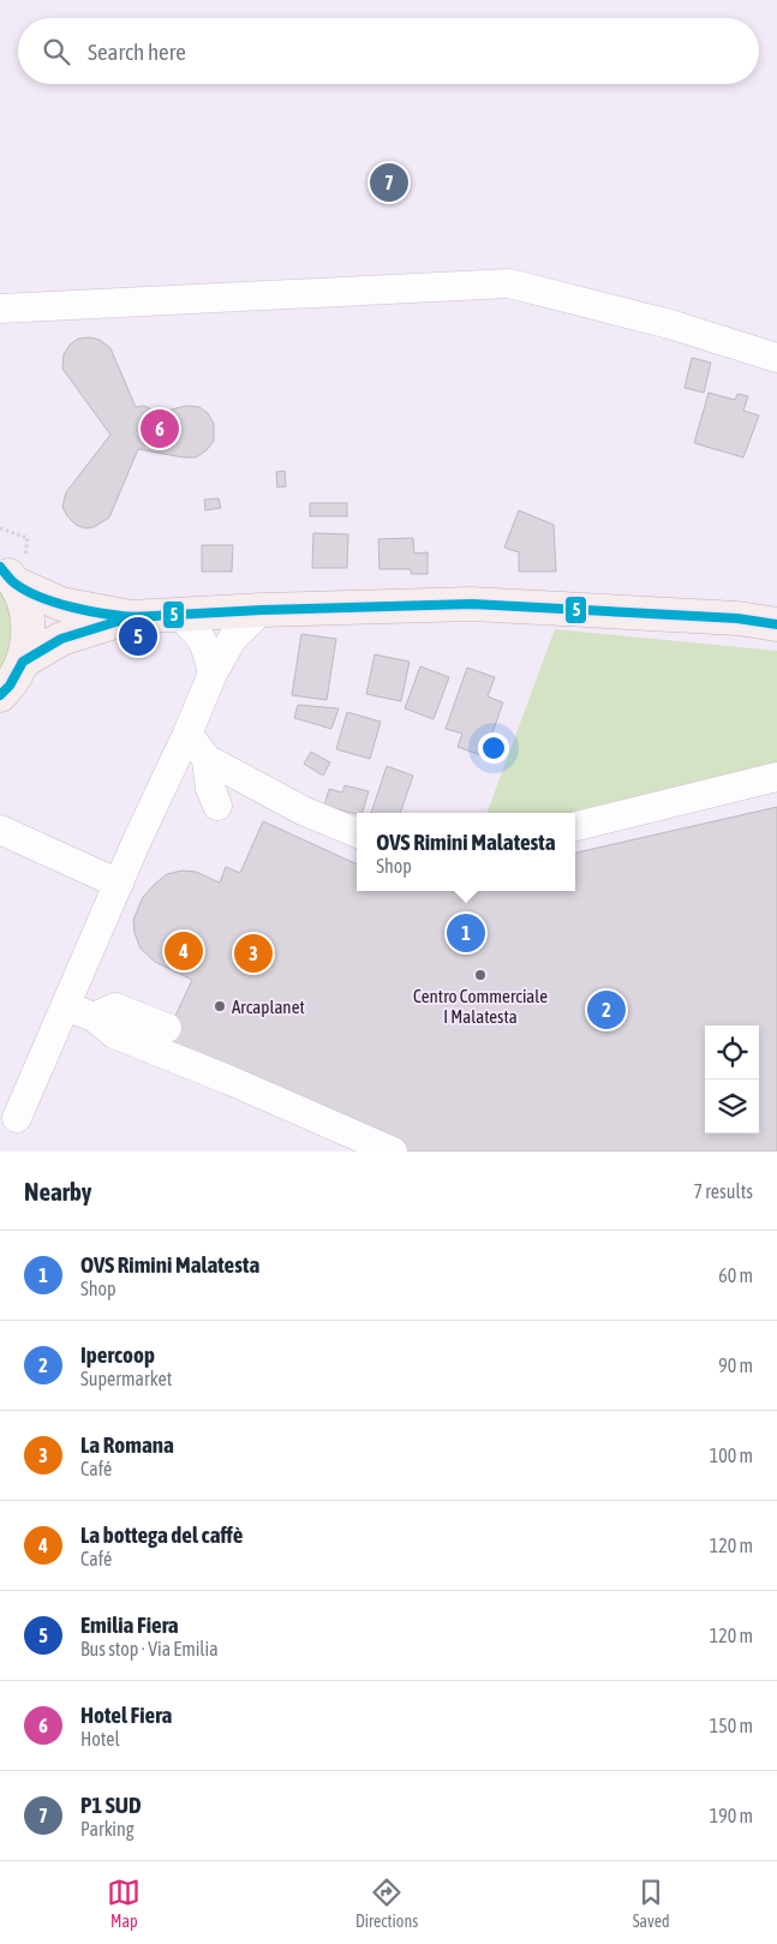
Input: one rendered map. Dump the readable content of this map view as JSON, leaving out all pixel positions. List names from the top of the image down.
{
  "places": ["Centro Commerciale I Malatesta", "Arcaplanet"],
  "lines": ["transit line 5"],
  "page": {
    "search": "Search here",
    "pins": [
      "7",
      "6",
      "5",
      "1",
      "4",
      "3",
      "2"
    ],
    "popup": ["OVS Rimini Malatesta", "Shop"],
    "heading": ["Nearby", "7 results"],
    "list": [
      {
        "mark": "1",
        "name": "OVS Rimini Malatesta",
        "note": "Shop",
        "value": "60 m"
      },
      {
        "mark": "2",
        "name": "Ipercoop",
        "note": "Supermarket",
        "value": "90 m"
      },
      {
        "mark": "3",
        "name": "La Romana",
        "note": "Café",
        "value": "100 m"
      },
      {
        "mark": "4",
        "name": "La bottega del caffè",
        "note": "Café",
        "value": "120 m"
      },
      {
        "mark": "5",
        "name": "Emilia Fiera",
        "note": "Bus stop · Via Emilia",
        "value": "120 m"
      },
      {
        "mark": "6",
        "name": "Hotel Fiera",
        "note": "Hotel",
        "value": "150 m"
      },
      {
        "mark": "7",
        "name": "P1 SUD",
        "note": "Parking",
        "value": "190 m"
      }
    ],
    "nav": ["Map", "Directions", "Saved"]
  }
}
